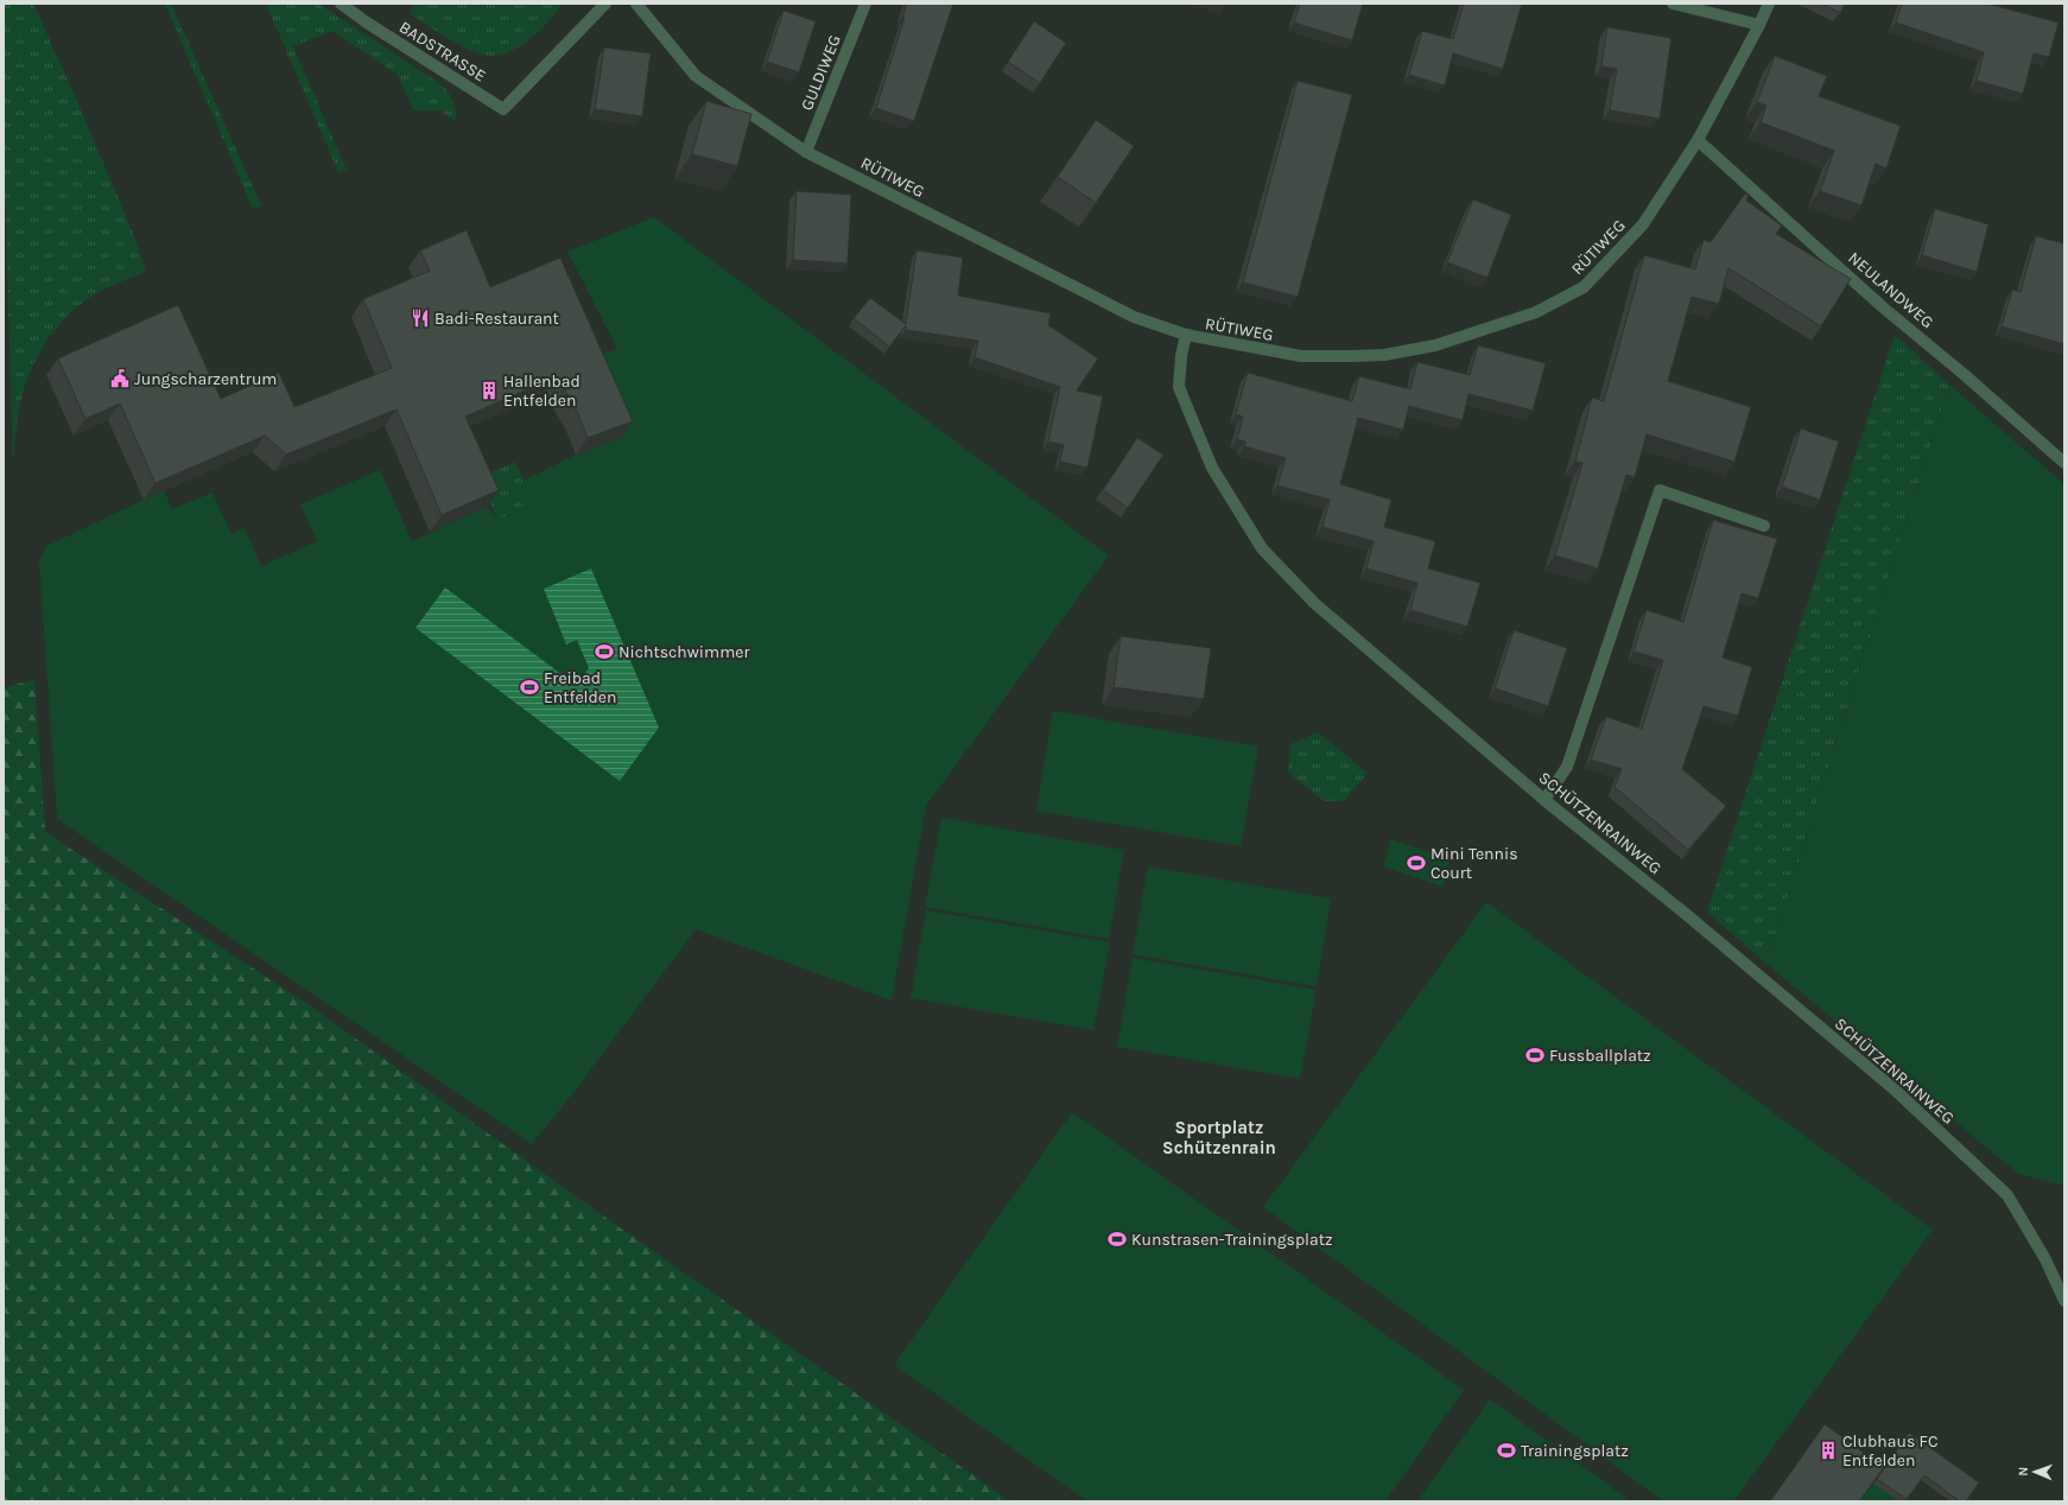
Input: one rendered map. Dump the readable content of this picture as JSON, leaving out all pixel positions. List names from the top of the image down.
{
  "streets": {
    "street": [
      "BADSTRASSE",
      "GULDIWEG",
      "RÜTIWEG",
      "NEULANDWEG",
      "SCHÜTZENRAINWEG"
    ]
  },
  "crossings": [
    ["GULDIWEG", "RÜTIWEG"],
    ["RÜTIWEG", "NEULANDWEG"],
    ["RÜTIWEG", "SCHÜTZENRAINWEG"]
  ],
  "districts": ["Sportplatz Schützenrain"],
  "places": {
    "restaurant": ["Badi-Restaurant"],
    "public building": ["Jungscharzentrum"],
    "building": ["Hallenbad Entfelden", "Clubhaus FC Entfelden"],
    "sports": [
      "Nichtschwimmer",
      "Freibad Entfelden",
      "Mini Tennis Court",
      "Fussballplatz",
      "Kunstrasen-Trainingsplatz",
      "Trainingsplatz"
    ]
  },
  "north": "left"
}
